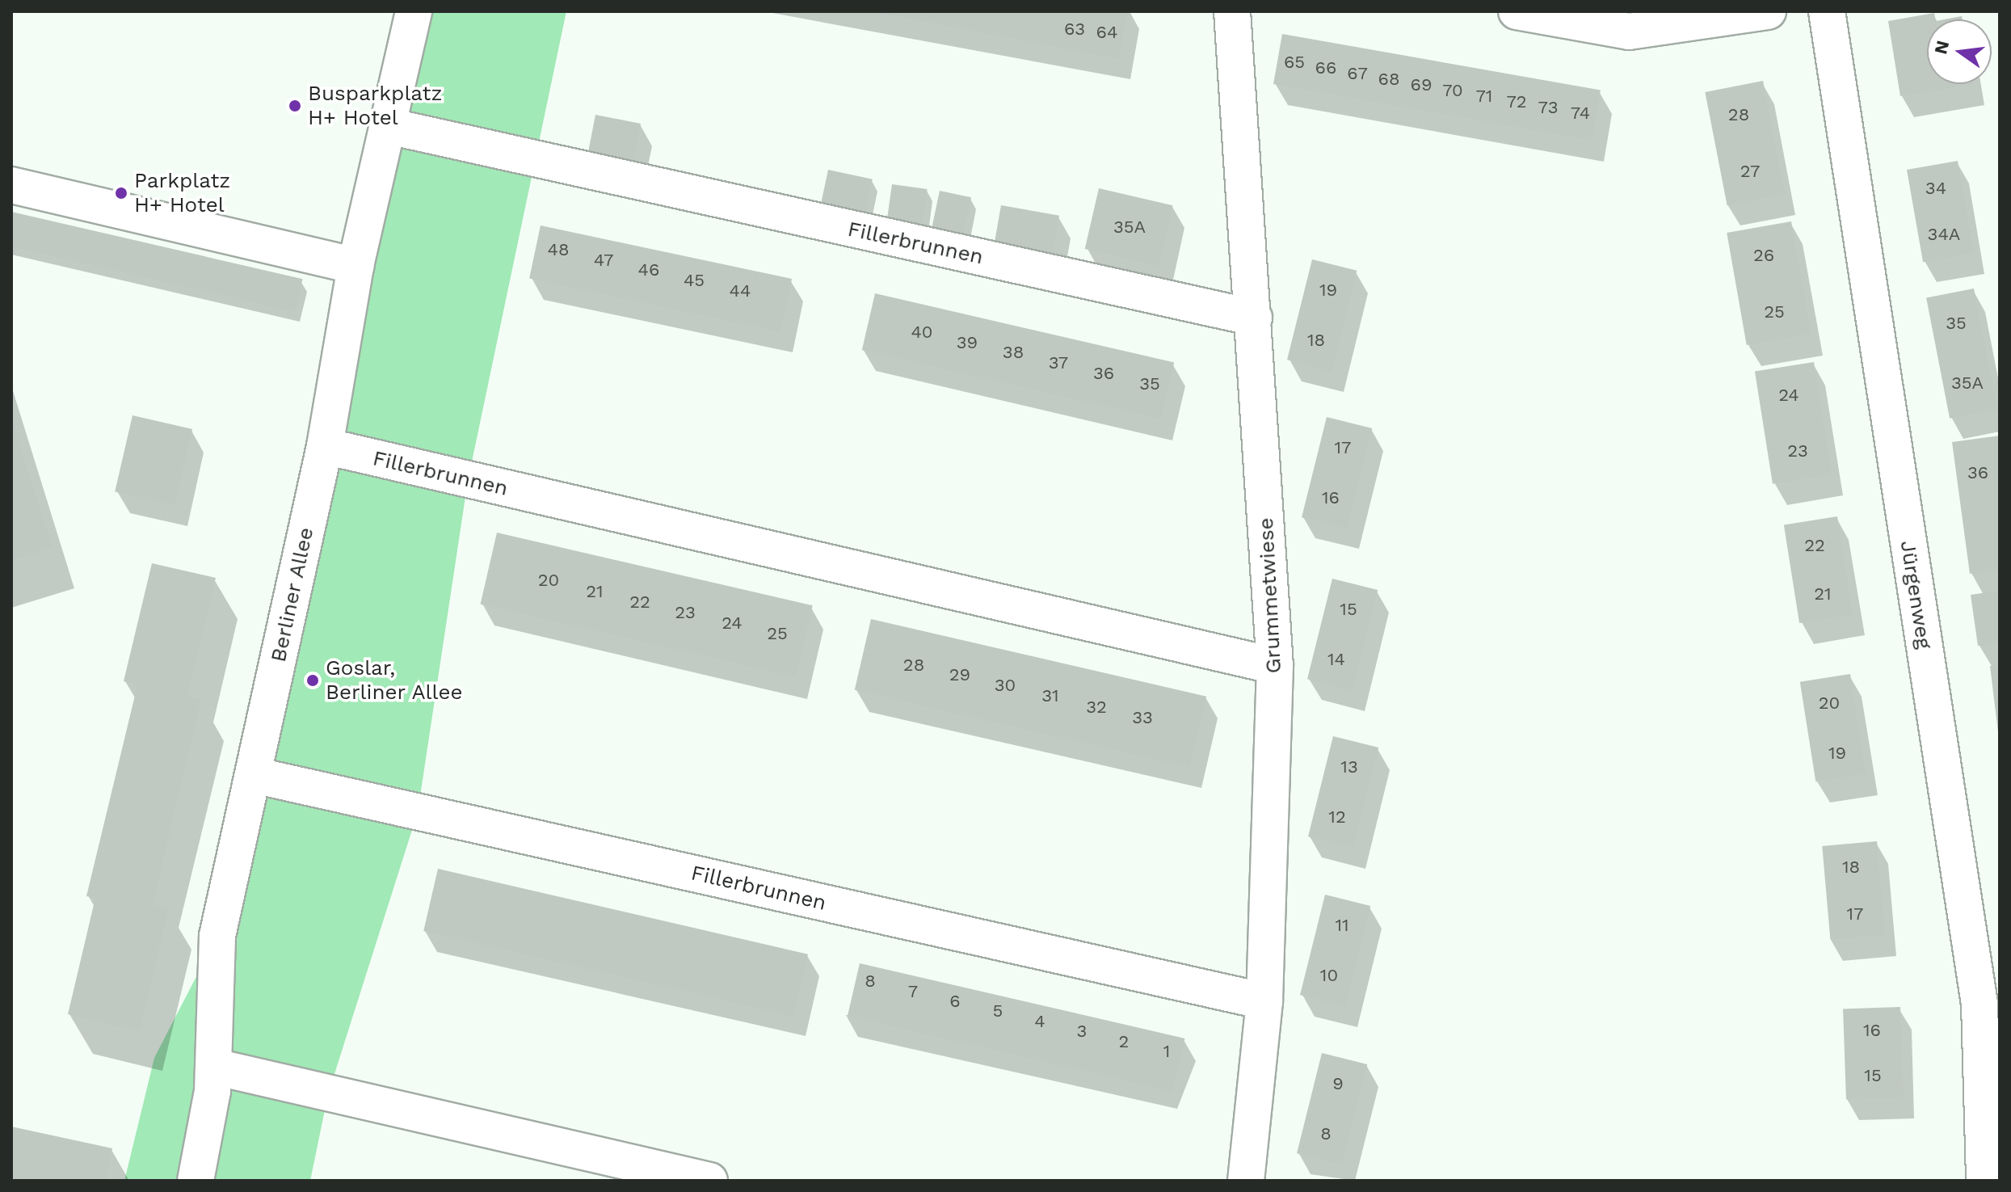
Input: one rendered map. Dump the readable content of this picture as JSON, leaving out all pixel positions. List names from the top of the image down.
{
  "streets": {
    "street": [
      "Fillerbrunnen",
      "Berliner Allee",
      "Jürgenweg",
      "Grummetwiese"
    ]
  },
  "crossings": [
    ["Fillerbrunnen", "Berliner Allee"],
    ["Fillerbrunnen", "Grummetwiese"]
  ],
  "places": ["Busparkplatz H+ Hotel", "Parkplatz H+ Hotel", "Goslar, Berliner Allee"],
  "house_numbers": [
    "63",
    "64",
    "65",
    "66",
    "67",
    "68",
    "69",
    "70",
    "71",
    "72",
    "73",
    "74",
    "28",
    "27",
    "34",
    "35A",
    "34A",
    "48",
    "26",
    "47",
    "46",
    "45",
    "19",
    "44",
    "25",
    "35",
    "40",
    "18",
    "39",
    "38",
    "37",
    "36",
    "35A",
    "35",
    "24",
    "17",
    "23",
    "36",
    "16",
    "22",
    "20",
    "21",
    "21",
    "22",
    "15",
    "23",
    "24",
    "25",
    "14",
    "28",
    "29",
    "30",
    "31",
    "20",
    "32",
    "33",
    "19",
    "13",
    "12",
    "18",
    "17",
    "11",
    "10",
    "8",
    "7",
    "6",
    "5",
    "4",
    "16",
    "3",
    "2",
    "1",
    "15",
    "9",
    "8"
  ],
  "north": "left"
}
